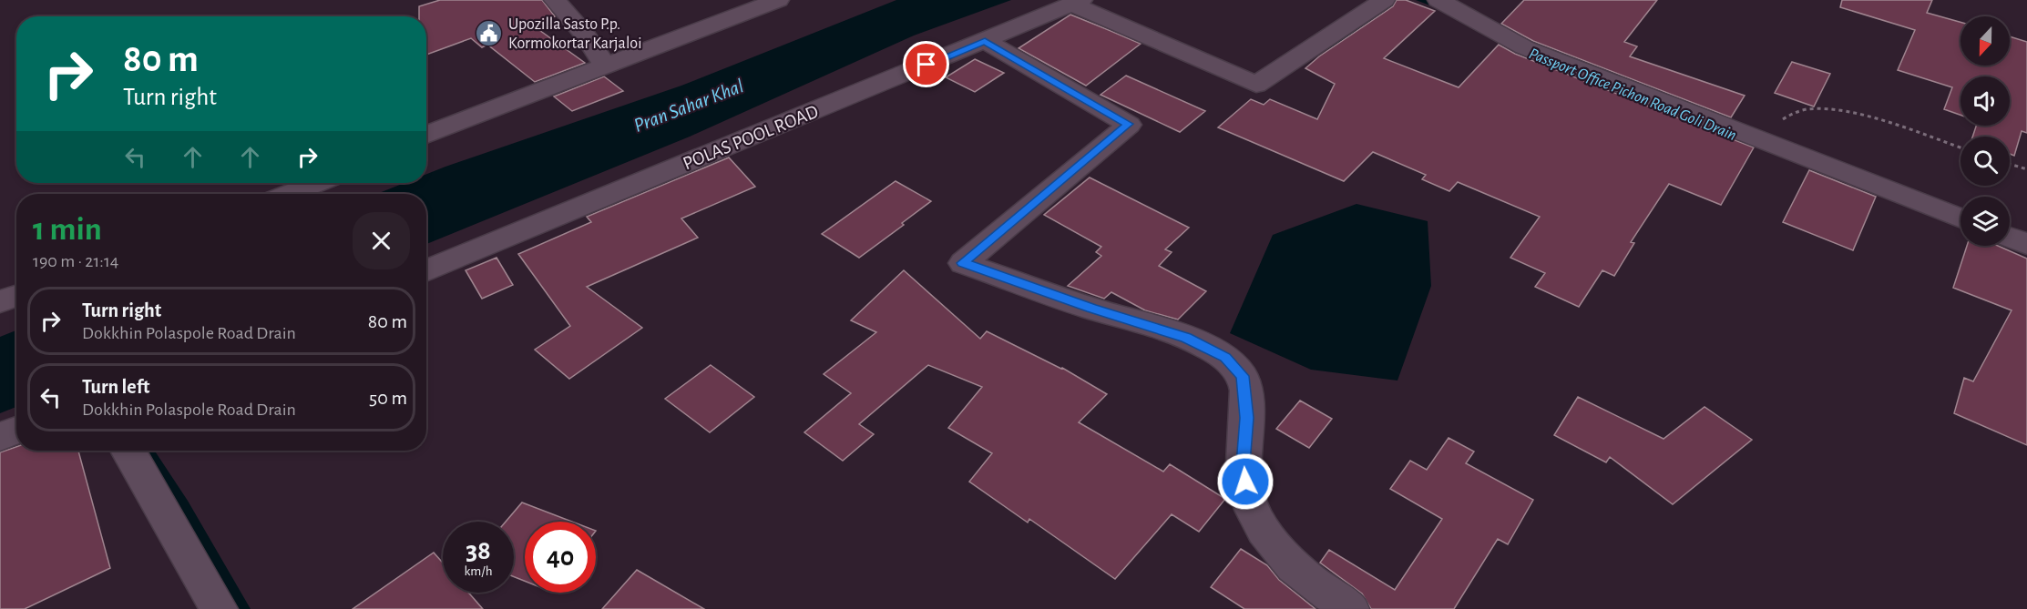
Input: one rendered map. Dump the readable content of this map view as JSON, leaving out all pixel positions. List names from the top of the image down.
{
  "streets": {
    "street": ["POLAS POOL ROAD"]
  },
  "water": ["Passport Office Pichon Road Goli Drain", "Pran Sahar Khal"],
  "places": {
    "public building": ["Upozilla Sasto P.p. Kormokortar Karjaloi"]
  },
  "north": "bottom",
  "page": {
    "turn": ["80 m", "Turn right"],
    "heading": ["1 min", "190 m · 21:14"],
    "list": [
      {
        "name": "Turn right",
        "note": "Dokkhin Polaspole Road Drain",
        "value": "80 m"
      },
      {
        "name": "Turn left",
        "note": "Dokkhin Polaspole Road Drain",
        "value": "50 m"
      }
    ],
    "speed": "38 km/h",
    "limit": "40"
  }
}
